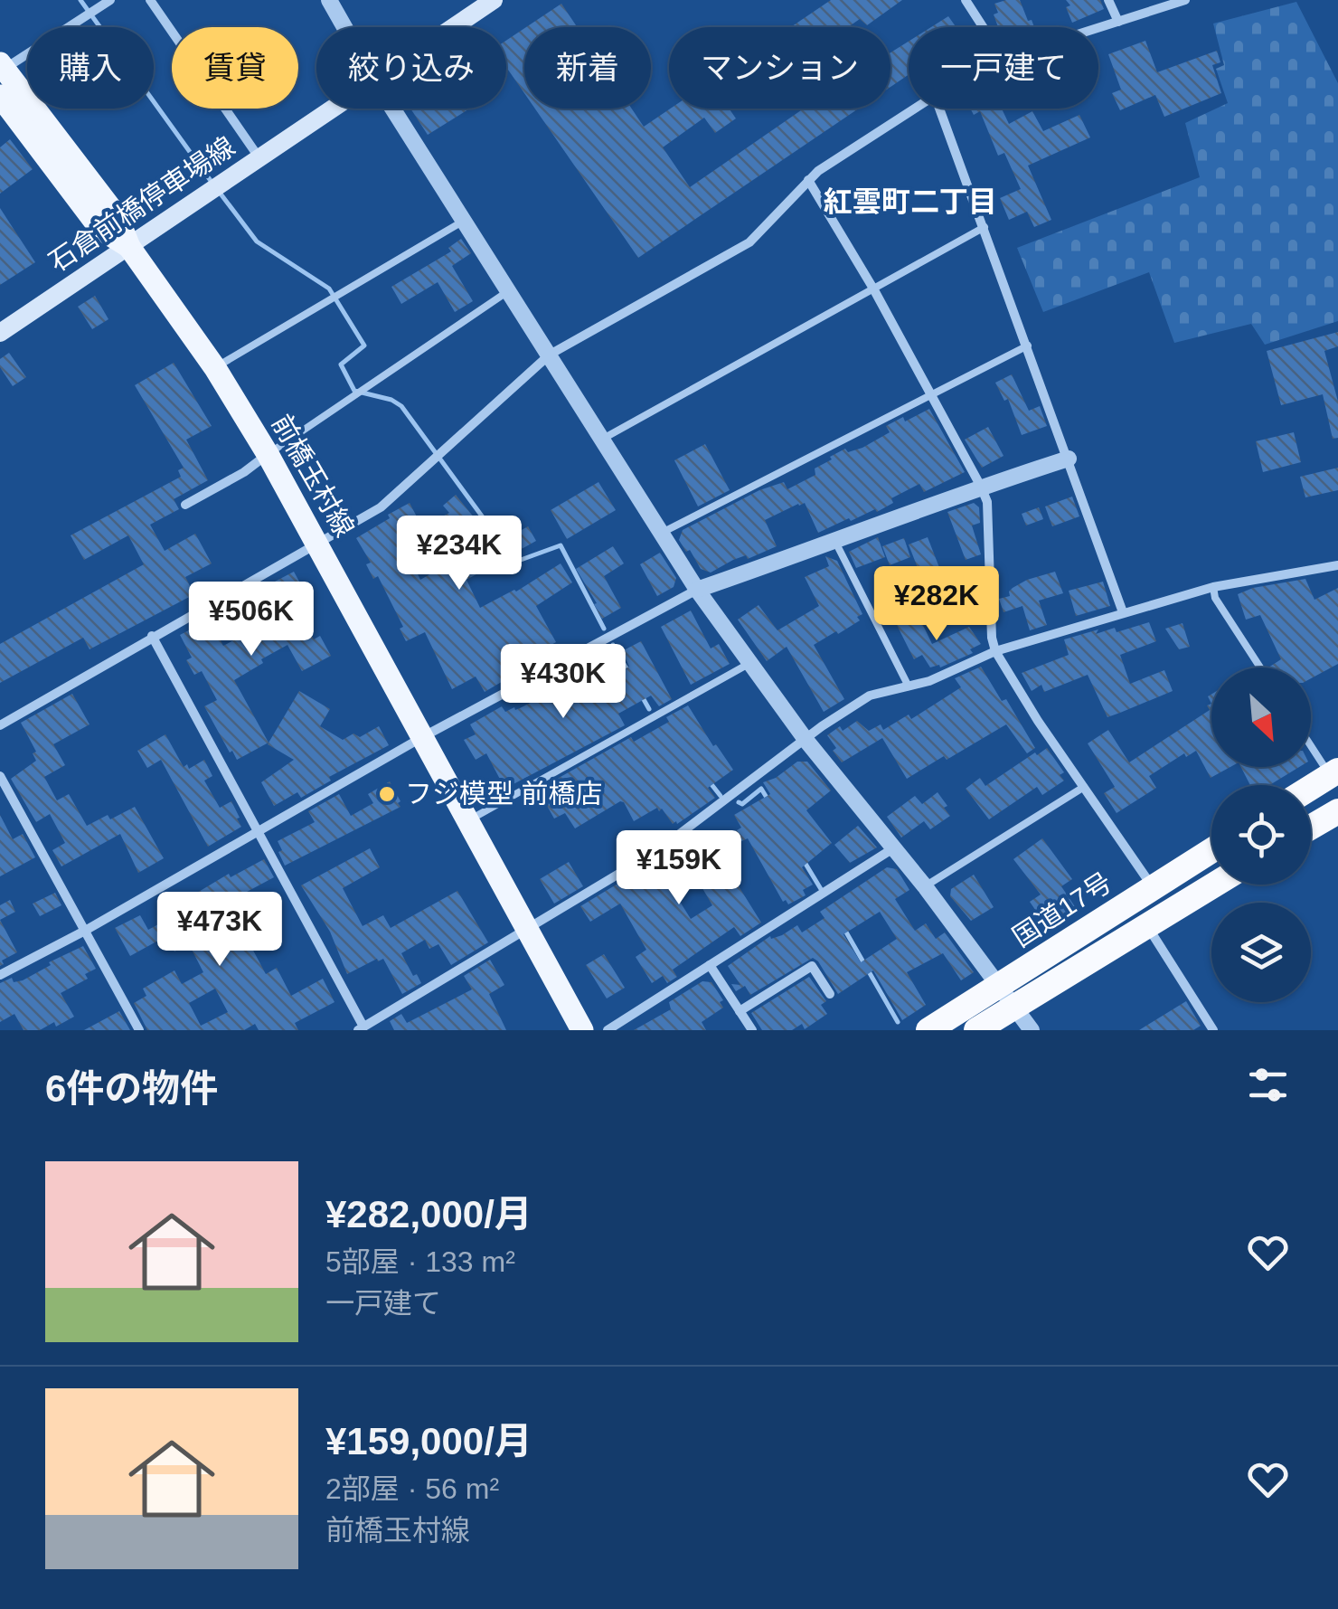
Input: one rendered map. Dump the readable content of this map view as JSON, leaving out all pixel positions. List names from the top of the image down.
{
  "streets": {
    "highway": ["国道17号"],
    "main road": ["石倉前橋停車場線", "前橋玉村線"]
  },
  "crossings": [
    ["石倉前橋停車場線", "前橋玉村線"]
  ],
  "districts": ["紅雲町二丁目"],
  "places": ["フジ模型 前橋店"],
  "north": "bottom right",
  "page": {
    "chip": [
      "購入",
      "賃貸",
      "絞り込み",
      "新着",
      "マンション",
      "一戸建て"
    ],
    "price": [
      "¥234K",
      "¥282K",
      "¥506K",
      "¥430K",
      "¥159K",
      "¥473K"
    ],
    "heading": "6件の物件",
    "list": [
      {
        "name": "¥282,000/月",
        "note": "5部屋 · 133 m² · 一戸建て"
      },
      {
        "name": "¥159,000/月",
        "note": "2部屋 · 56 m² · 前橋玉村線"
      }
    ]
  }
}
